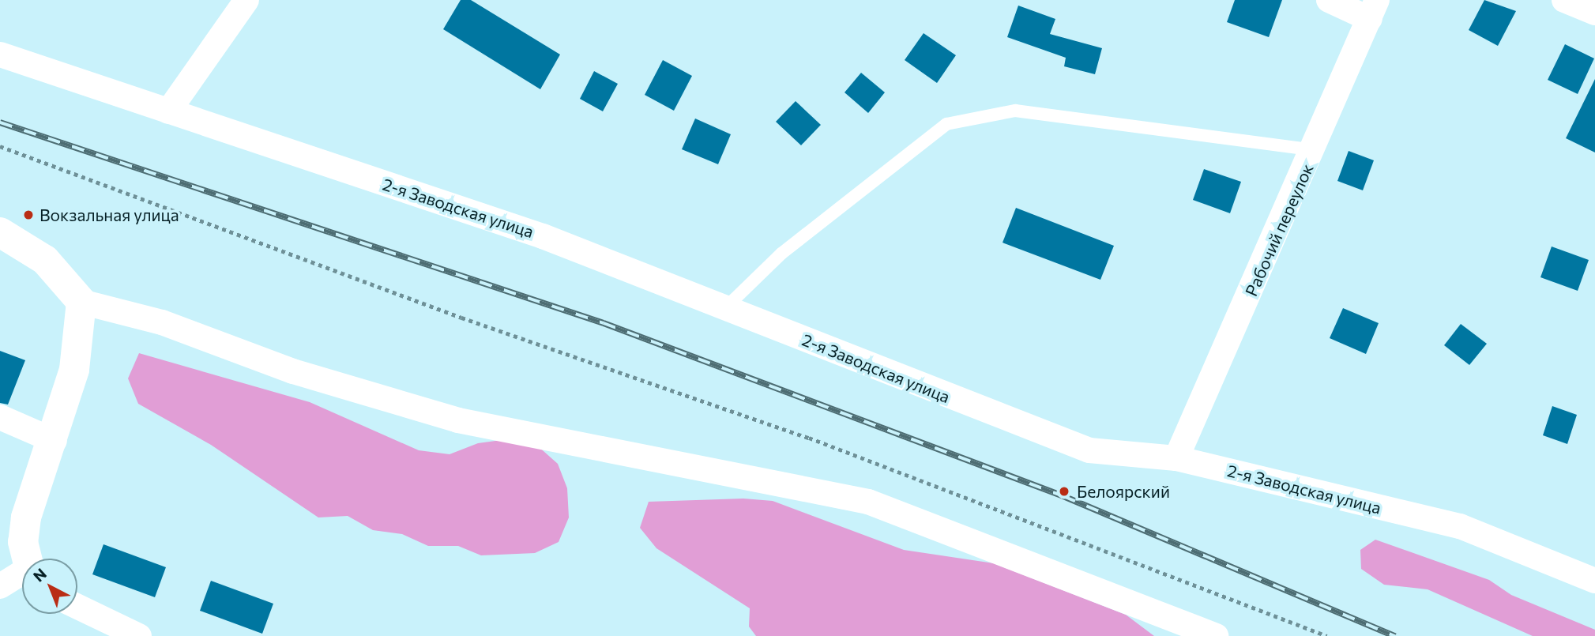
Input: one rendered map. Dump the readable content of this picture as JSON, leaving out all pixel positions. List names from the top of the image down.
{
  "streets": {
    "street": ["2-я Заводская улица", "Рабочий переулок"]
  },
  "crossings": [
    ["2-я Заводская улица", "Рабочий переулок"]
  ],
  "places": ["Вокзальная улица", "Белоярский"],
  "north": "top left"
}
